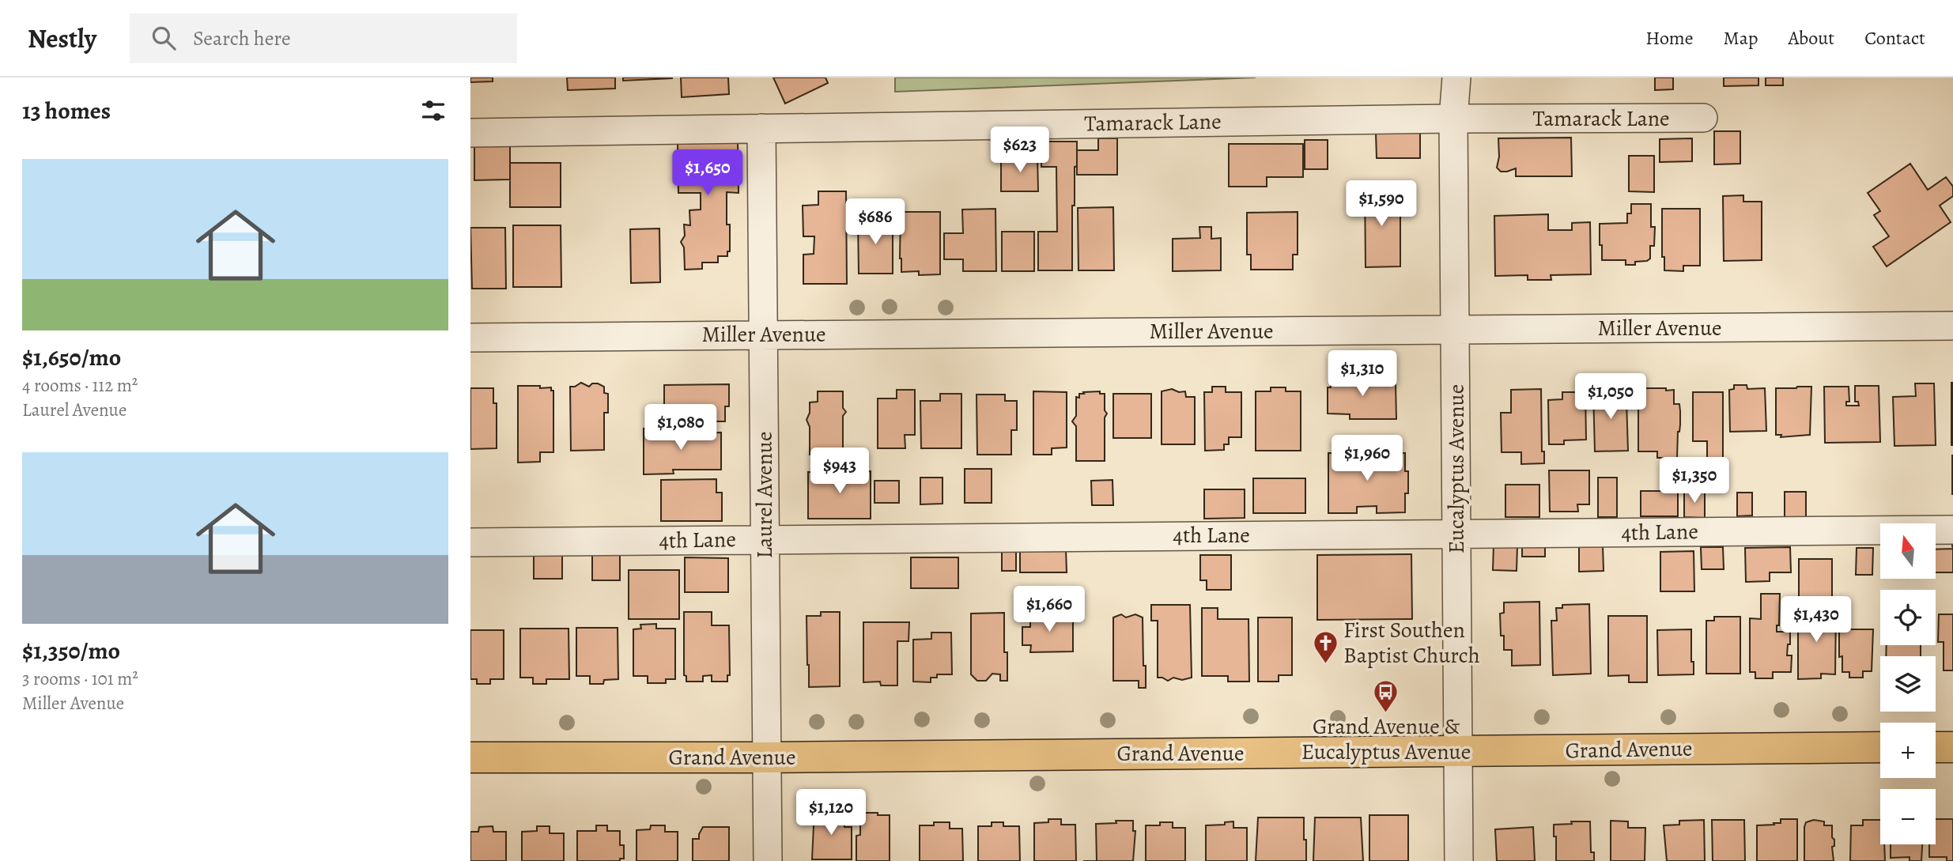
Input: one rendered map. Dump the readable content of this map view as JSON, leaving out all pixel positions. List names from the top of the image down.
{
  "streets": {
    "main road": ["Grand Avenue"],
    "street": [
      "Tamarack Lane",
      "Miller Avenue",
      "Eucalyptus Avenue",
      "Laurel Avenue",
      "4th Lane"
    ]
  },
  "crossings": [
    ["Tamarack Lane", "Eucalyptus Avenue"],
    ["Tamarack Lane", "Laurel Avenue"],
    ["Miller Avenue", "Eucalyptus Avenue"],
    ["Miller Avenue", "Laurel Avenue"],
    ["Eucalyptus Avenue", "4th Lane"],
    ["Eucalyptus Avenue", "Grand Avenue"],
    ["Laurel Avenue", "4th Lane"],
    ["Laurel Avenue", "Grand Avenue"]
  ],
  "places": {
    "church": ["First Southen Baptist Church"],
    "bus stop": ["Grand Avenue & Eucalyptus Avenue"]
  },
  "north": "top",
  "page": {
    "header": "Nestly",
    "search": "Search here",
    "nav": [
      "Home",
      "Map",
      "About",
      "Contact"
    ],
    "heading": "13 homes",
    "price": [
      "$623",
      "$1,650",
      "$1,590",
      "$686",
      "$1,310",
      "$1,050",
      "$1,080",
      "$1,960",
      "$943",
      "$1,350",
      "$1,660",
      "$1,430",
      "$1,120"
    ],
    "list": [
      {
        "name": "$1,650/mo",
        "note": "4 rooms · 112 m² · Laurel Avenue"
      },
      {
        "name": "$1,350/mo",
        "note": "3 rooms · 101 m² · Miller Avenue"
      }
    ],
    "map_buttons": ["+", "−"]
  }
}
